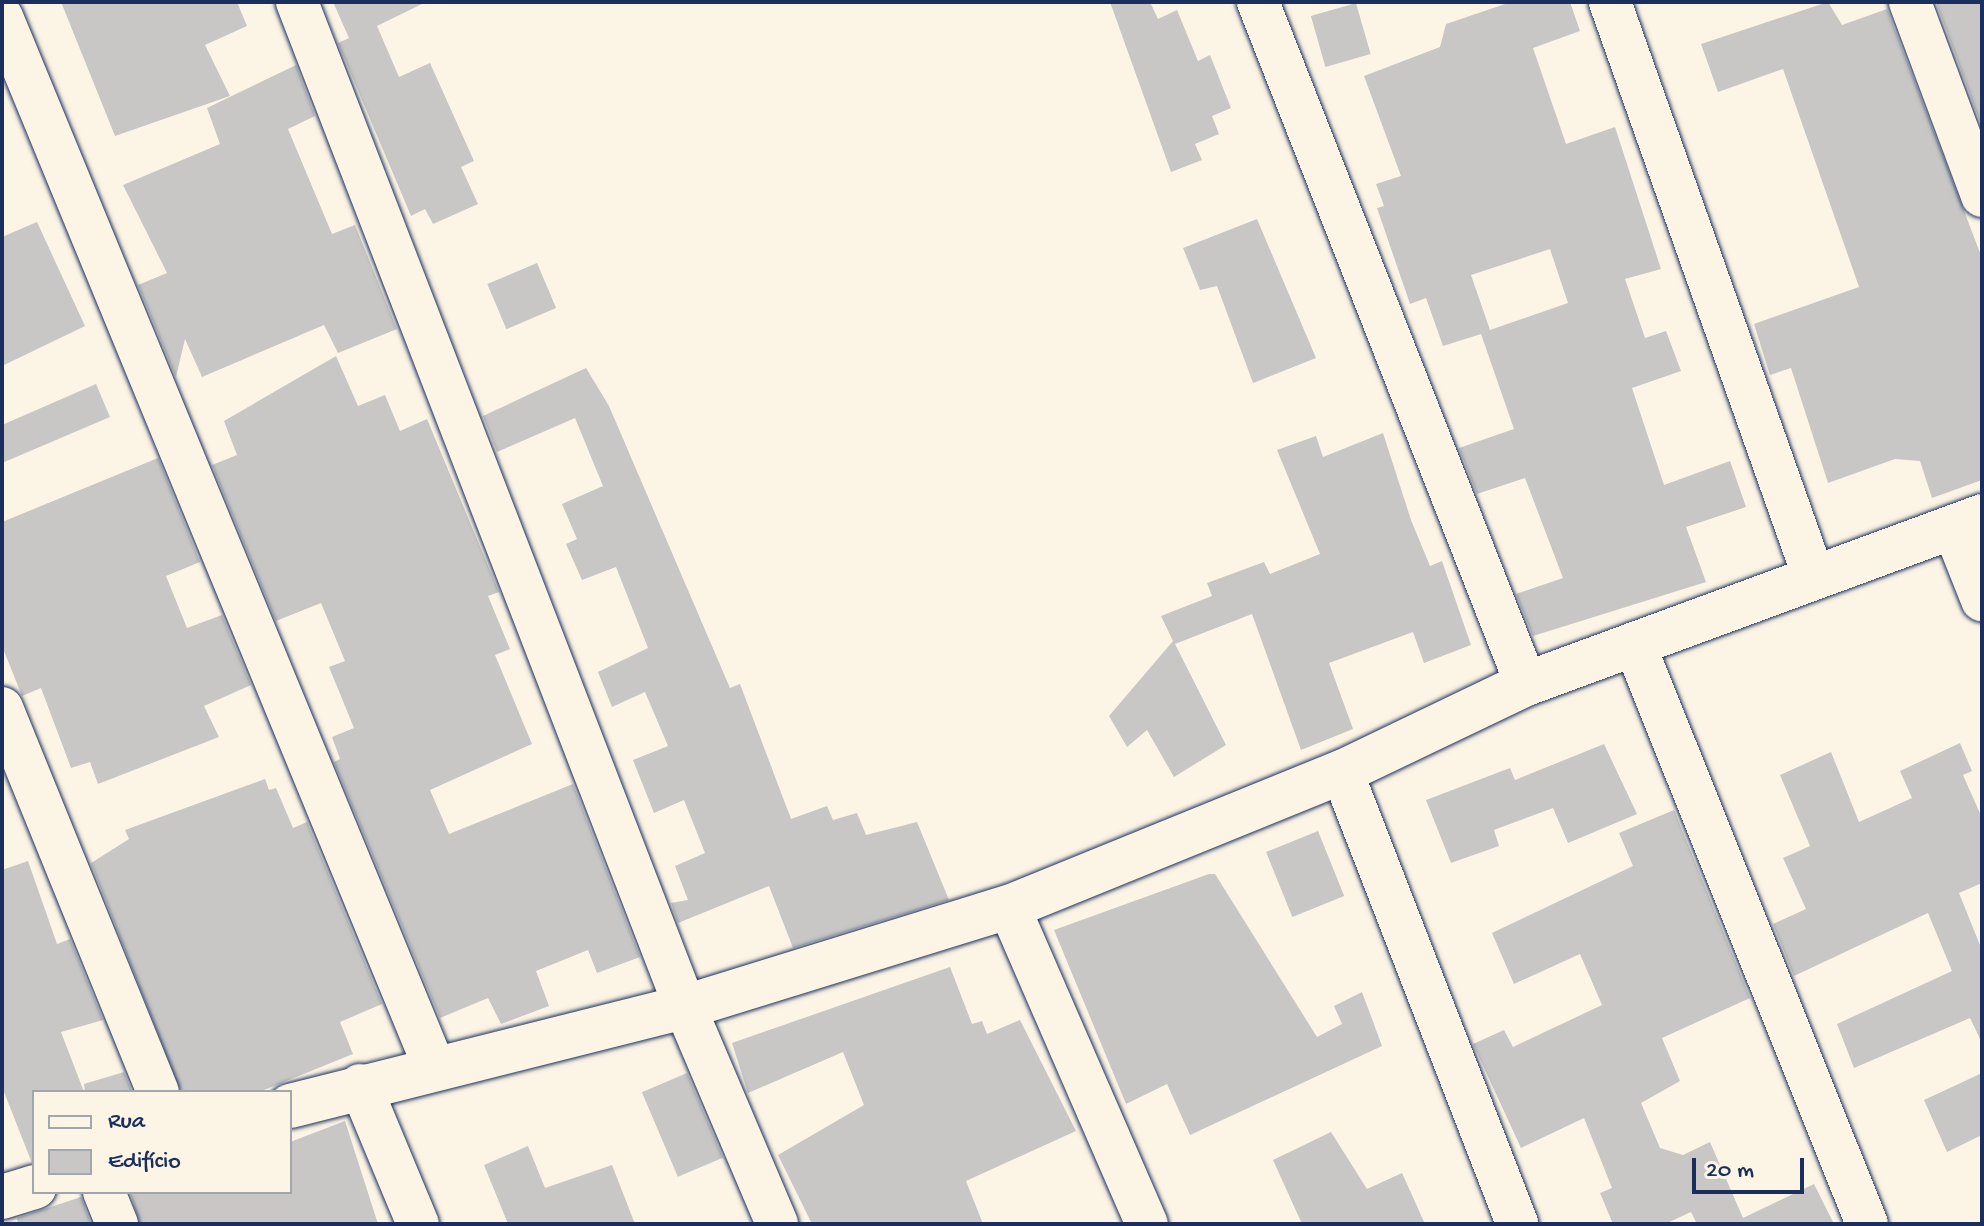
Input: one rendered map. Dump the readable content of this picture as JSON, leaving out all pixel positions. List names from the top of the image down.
{
  "legend": ["Rua", "Edifício"],
  "scale_bar": "20 m"
}
